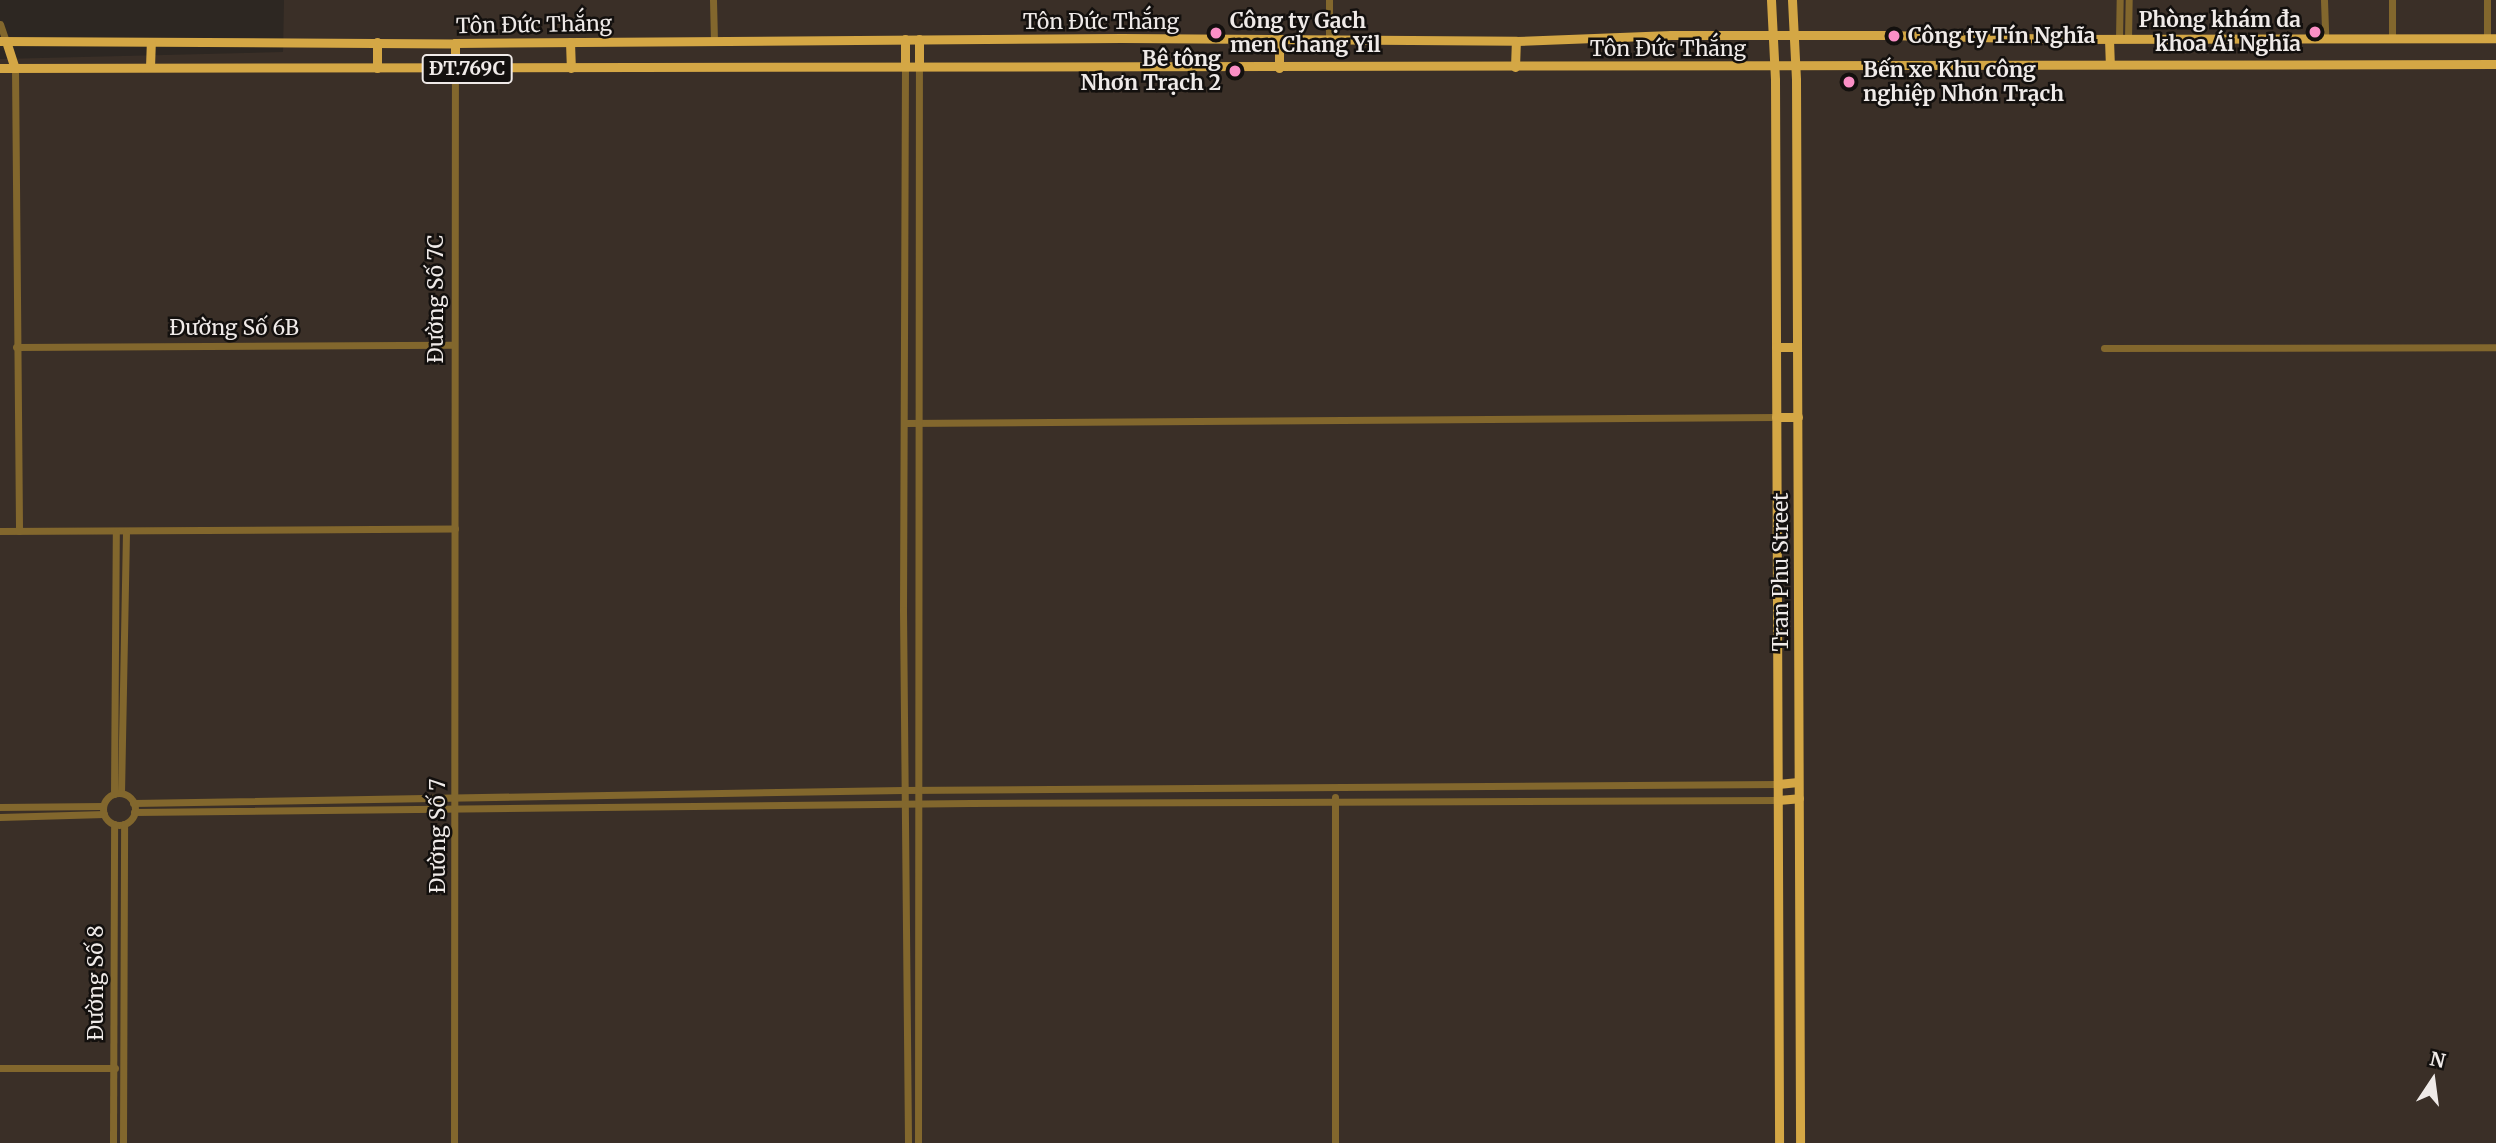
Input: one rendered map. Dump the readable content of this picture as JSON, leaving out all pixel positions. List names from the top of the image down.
{
  "streets": {
    "main road": ["Tôn Đức Thắng", "ĐT.769C", "Tran Phu Street"],
    "street": [
      "Đường Số 7C",
      "Đường Số 6B",
      "Đường Số 7",
      "Đường Số 8"
    ]
  },
  "crossings": [
    ["Tôn Đức Thắng", "Đường Số 7C"],
    ["Tôn Đức Thắng", "Tran Phu Street"],
    ["Đường Số 7C", "Đường Số 6B"],
    ["Đường Số 7C", "Đường Số 7"]
  ],
  "places": [
    "Phòng khám đa khoa Ái Nghĩa",
    "Công ty Gạch men Chang Yil",
    "Công ty Tín Nghĩa",
    "Bê tông Nhơn Trạch 2",
    "Bến xe Khu công nghiệp Nhơn Trạch"
  ],
  "north": "top"
}
